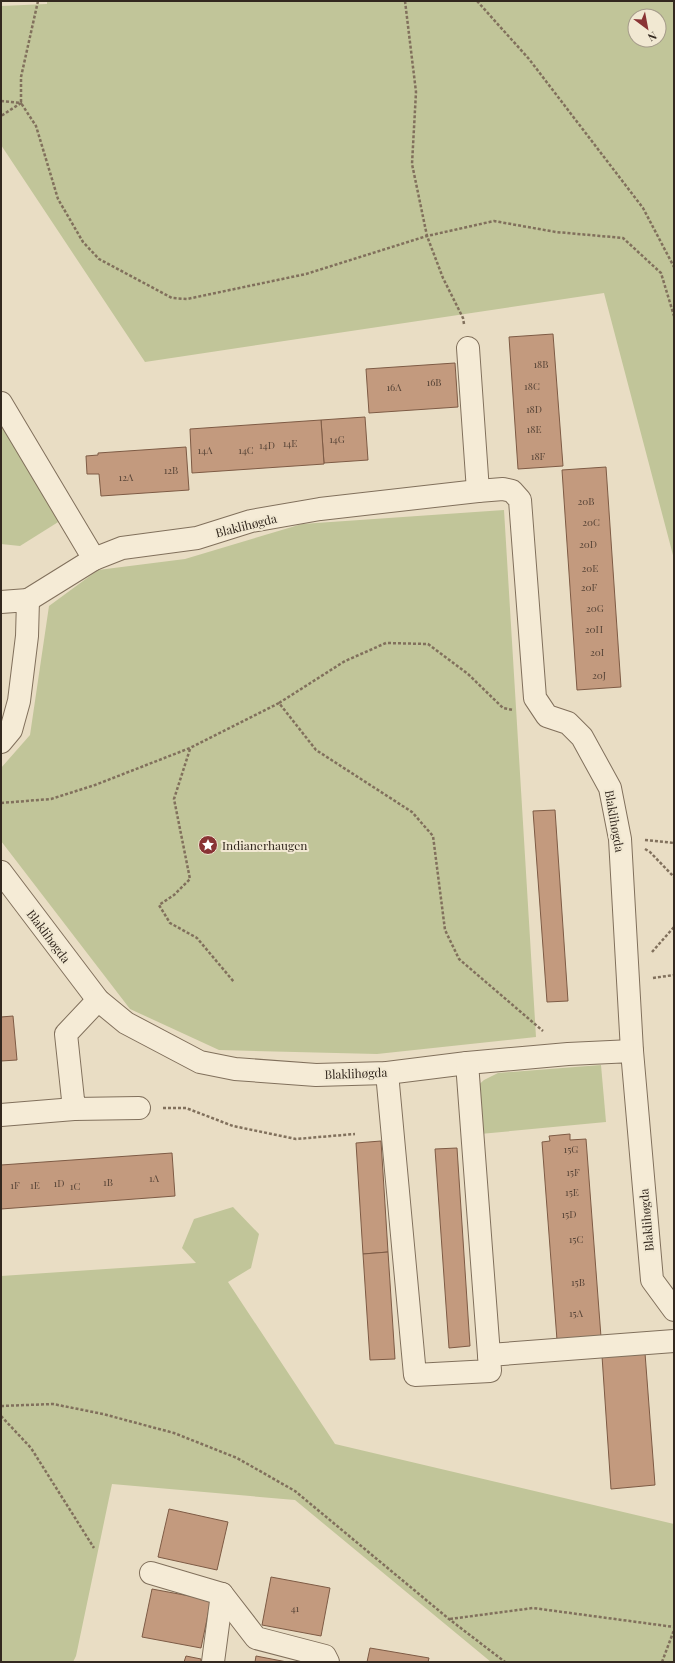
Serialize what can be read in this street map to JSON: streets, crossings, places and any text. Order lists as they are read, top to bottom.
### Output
{
  "streets": {
    "street": ["Blaklihøgda"]
  },
  "places": {
    "place": ["Indianerhaugen"]
  },
  "house_numbers": [
    "18B",
    "16B",
    "18C",
    "16A",
    "18D",
    "18E",
    "14G",
    "14E",
    "14D",
    "14A",
    "14C",
    "18F",
    "12B",
    "12A",
    "20B",
    "20C",
    "20D",
    "20E",
    "20F",
    "20G",
    "20H",
    "20I",
    "20J",
    "15G",
    "15F",
    "1A",
    "1B",
    "1D",
    "1F",
    "1E",
    "1C",
    "15E",
    "15D",
    "15C",
    "15B",
    "15A",
    "41"
  ],
  "north": "bottom right"
}
